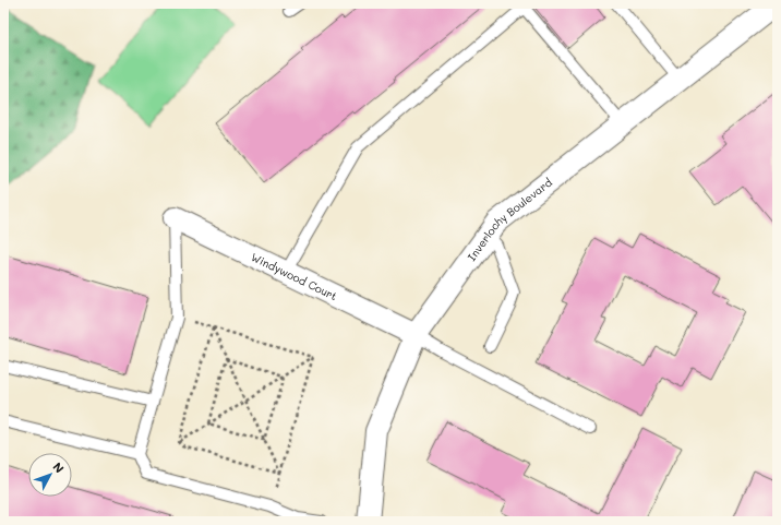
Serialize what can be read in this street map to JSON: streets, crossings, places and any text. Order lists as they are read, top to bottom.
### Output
{
  "streets": {
    "street": ["Inverlochy Boulevard", "Windywood Court"]
  },
  "crossings": [
    ["Inverlochy Boulevard", "Windywood Court"]
  ],
  "north": "top right"
}
